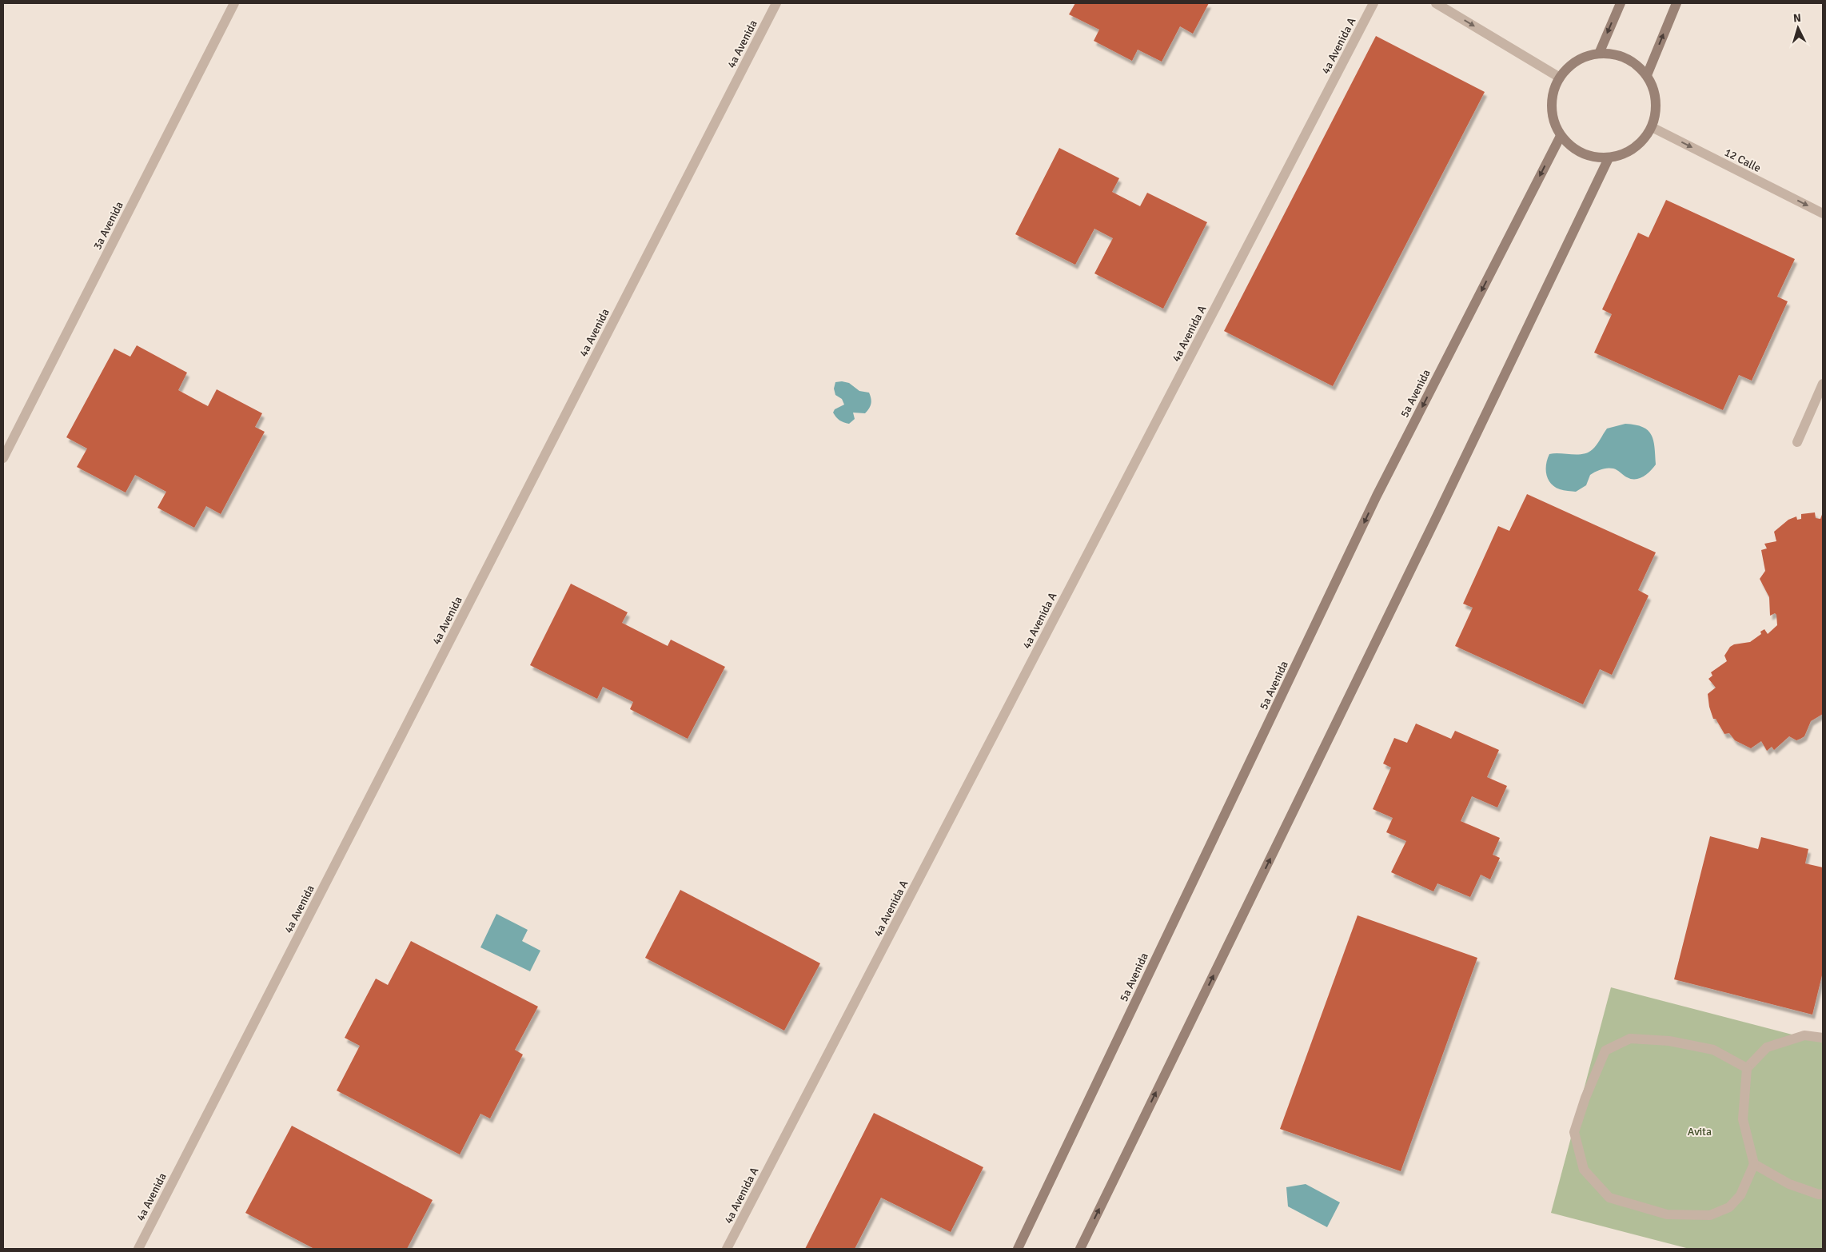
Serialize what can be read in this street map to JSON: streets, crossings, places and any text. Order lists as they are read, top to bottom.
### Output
{
  "streets": {
    "street": [
      "4a Avenida",
      "4a Avenida A",
      "12 Calle",
      "3a Avenida",
      "5a Avenida"
    ]
  },
  "crossings": [
    ["12 Calle", "5a Avenida"]
  ],
  "one_way": ["12 Calle"],
  "parks": ["Avita"],
  "north": "top"
}
